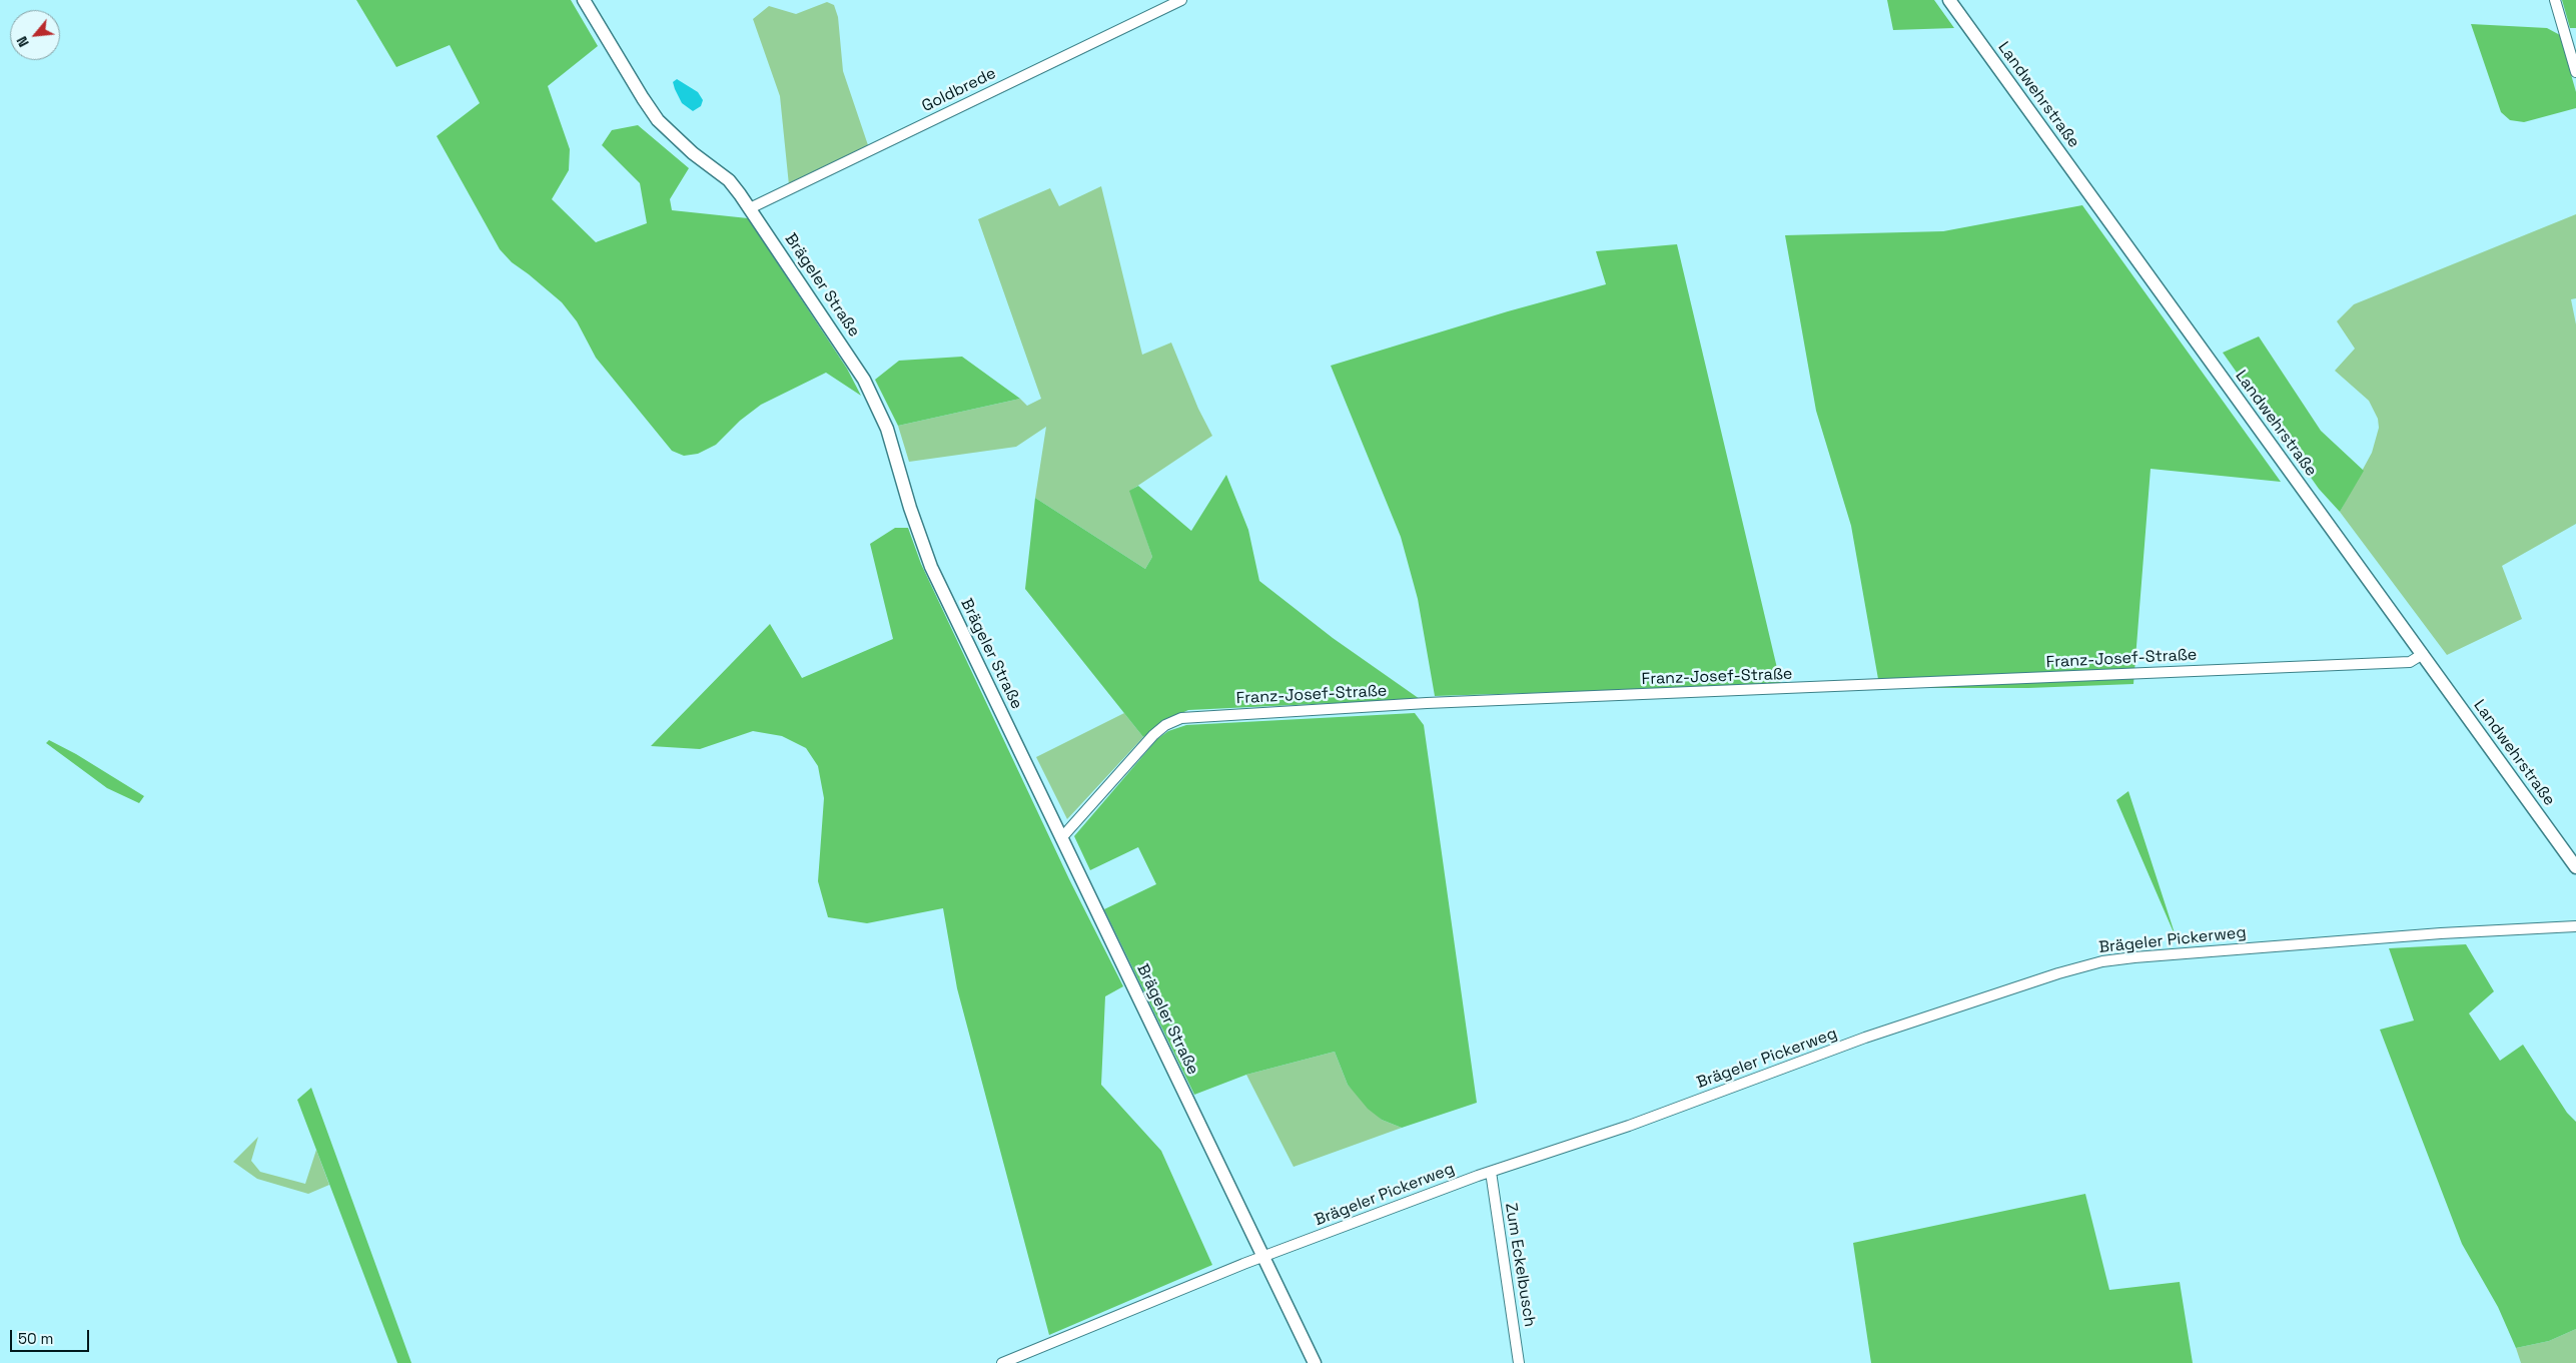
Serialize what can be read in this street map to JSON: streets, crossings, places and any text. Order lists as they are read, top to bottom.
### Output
{
  "streets": {
    "street": [
      "Goldbrede",
      "Landwehrstraße",
      "Brägeler Straße",
      "Franz-Josef-Straße",
      "Brägeler Pickerweg",
      "Zum Eckelbusch"
    ]
  },
  "crossings": [
    ["Goldbrede", "Brägeler Straße"],
    ["Landwehrstraße", "Franz-Josef-Straße"],
    ["Brägeler Straße", "Franz-Josef-Straße"],
    ["Brägeler Straße", "Brägeler Pickerweg"],
    ["Brägeler Pickerweg", "Zum Eckelbusch"]
  ],
  "scale_bar": "50 m",
  "north": "bottom left"
}
